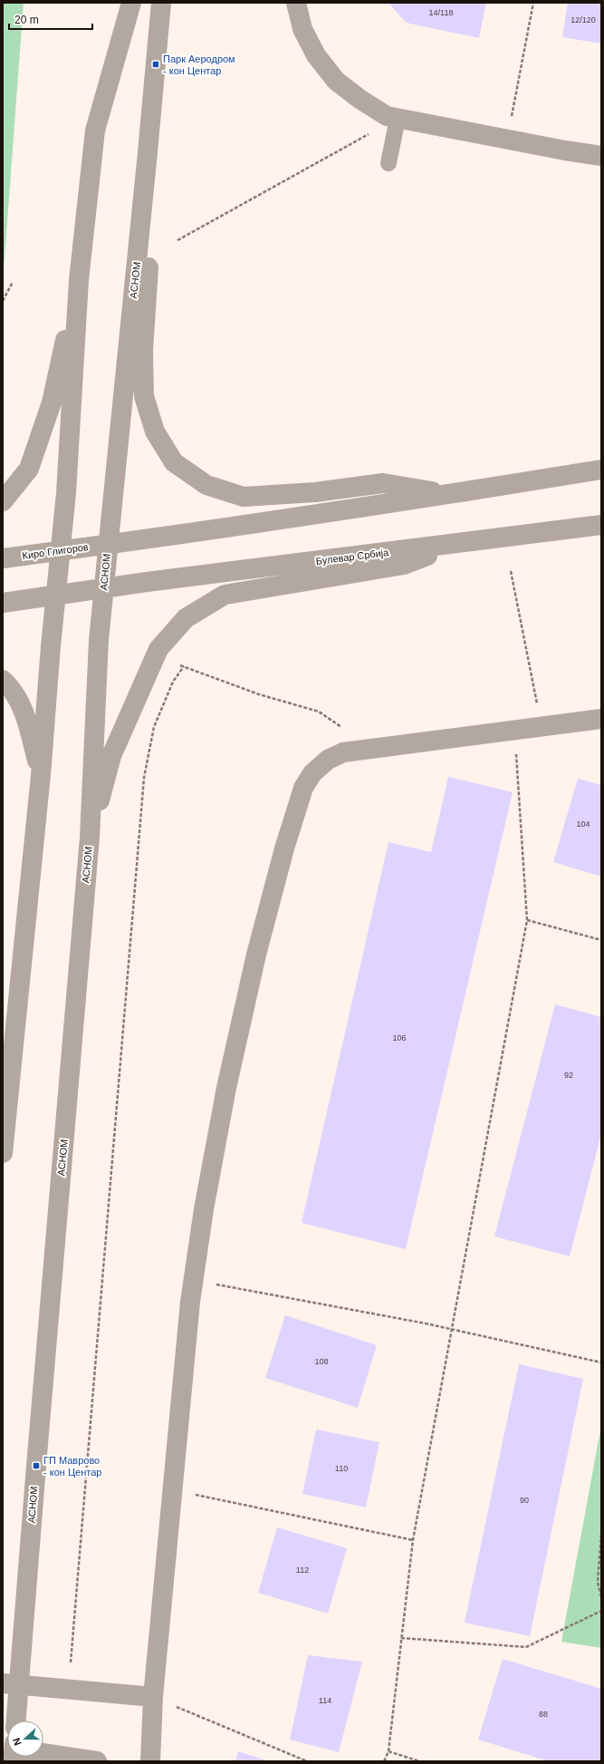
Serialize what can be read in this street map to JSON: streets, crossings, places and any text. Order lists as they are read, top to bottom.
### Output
{
  "streets": {
    "street": ["АСНОМ", "Киро Глигоров", "Булевар Србија"]
  },
  "crossings": [
    ["АСНОМ", "Киро Глигоров"],
    ["АСНОМ", "Булевар Србија"]
  ],
  "places": {
    "transit": ["Парк Аеродром - кон Центар", "ГП Маврово - кон Центар"]
  },
  "house_numbers": [
    "14/118",
    "12/120",
    "104",
    "106",
    "92",
    "108",
    "110",
    "90",
    "112",
    "114",
    "88"
  ],
  "scale_bar": "20 m",
  "north": "left"
}
